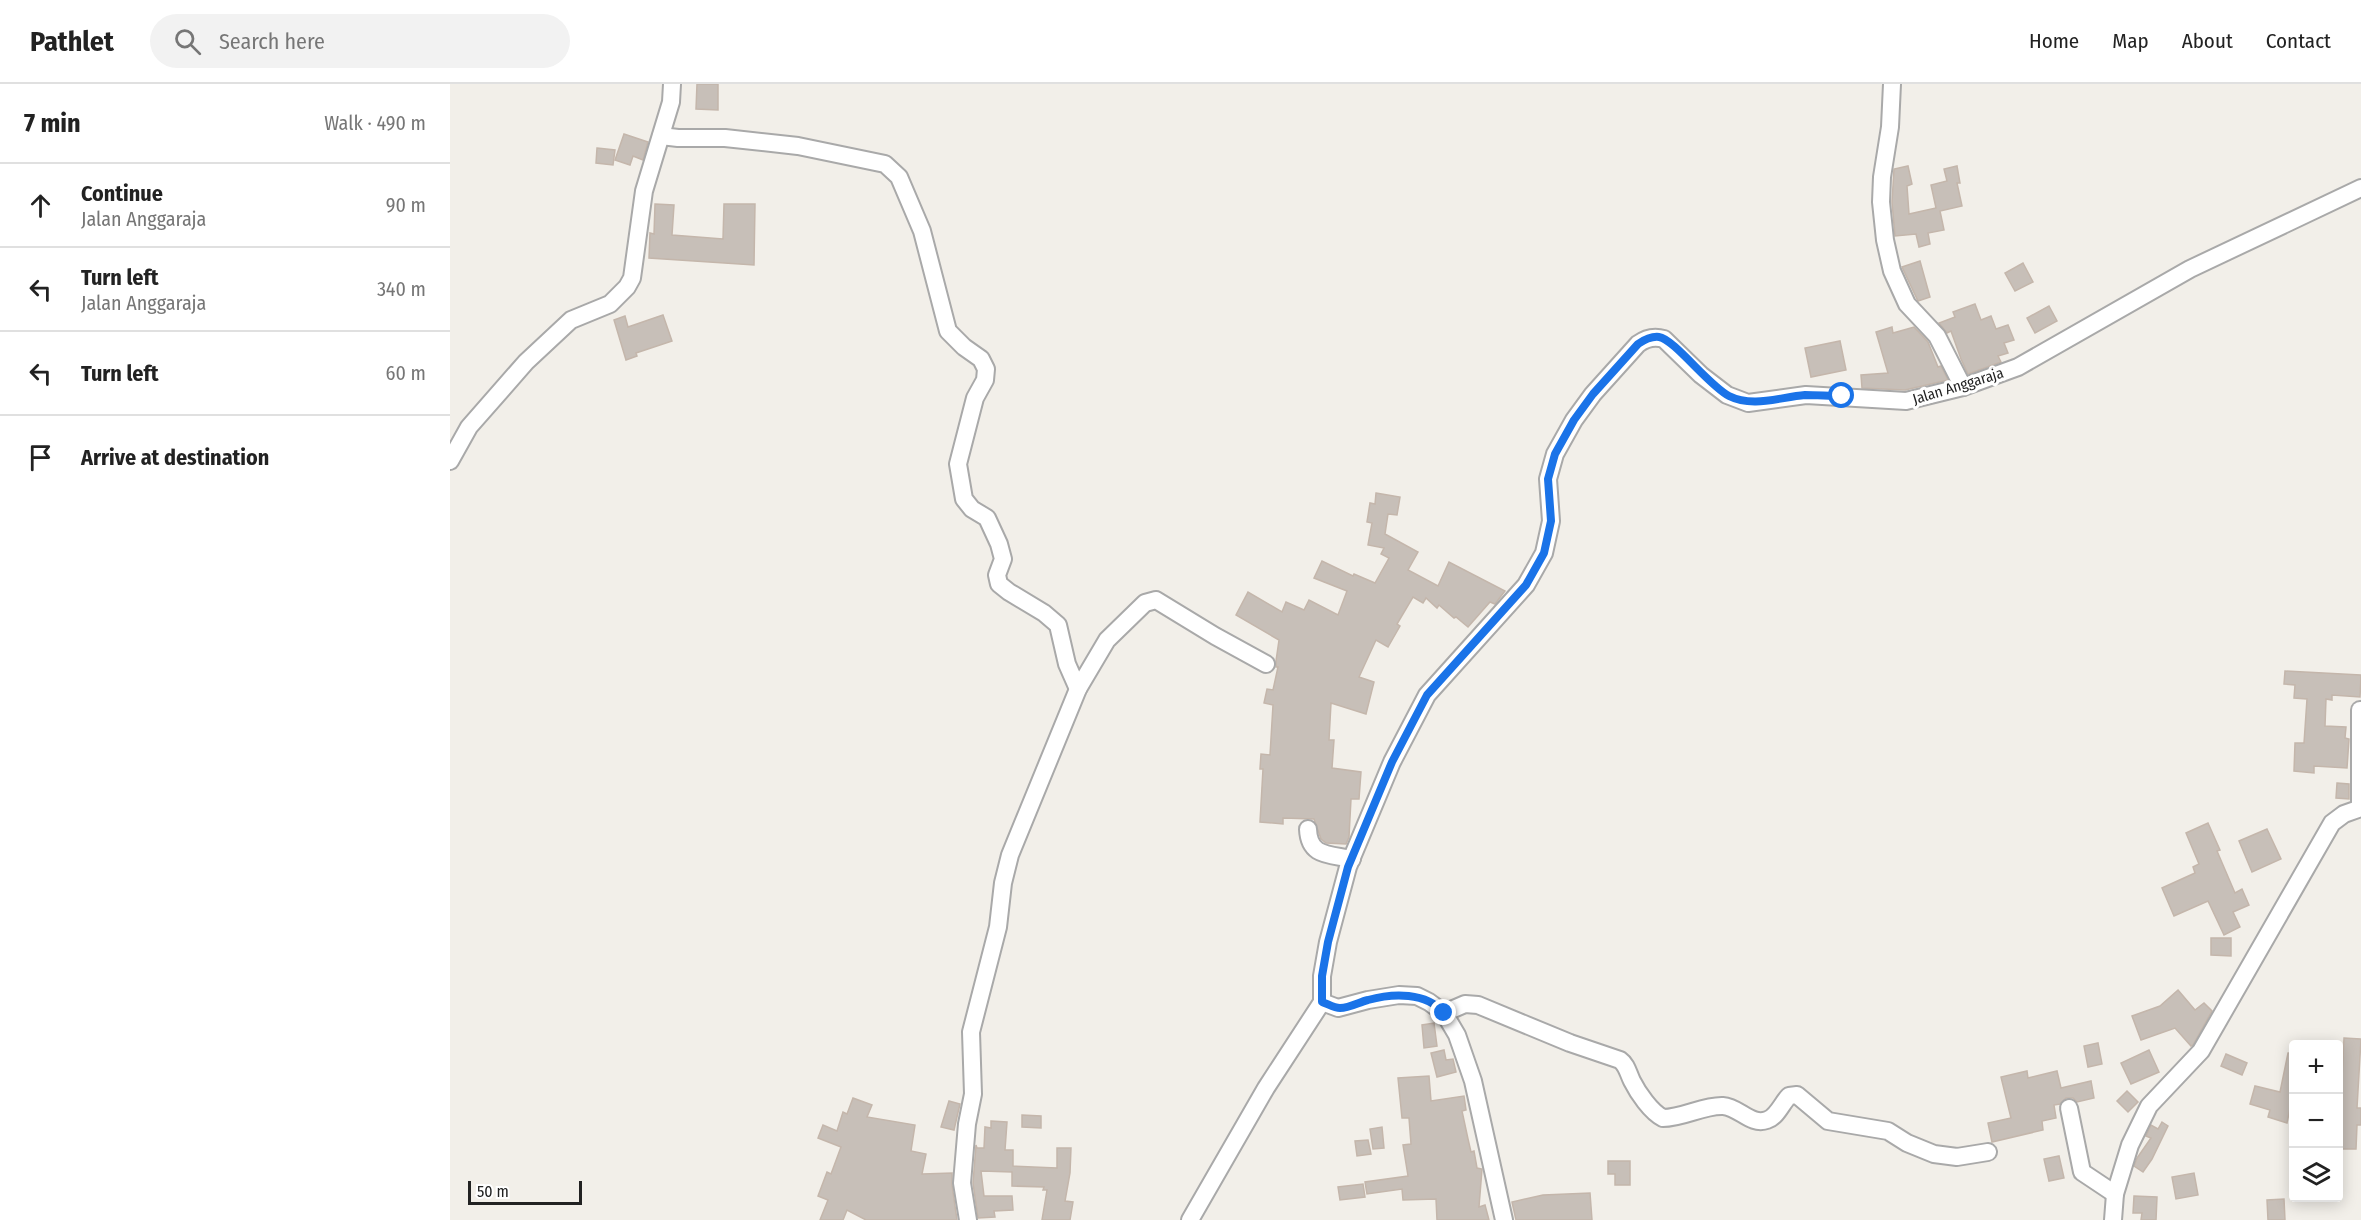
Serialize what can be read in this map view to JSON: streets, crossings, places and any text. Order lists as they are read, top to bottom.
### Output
{
  "streets": {
    "street": ["Jalan Anggaraja"]
  },
  "scale_bar": "50 m",
  "page": {
    "header": "Pathlet",
    "search": "Search here",
    "nav": [
      "Home",
      "Map",
      "About",
      "Contact"
    ],
    "heading": ["7 min", "Walk · 490 m"],
    "list": [
      ["Continue", "Jalan Anggaraja", "90 m"],
      ["Turn left", "Jalan Anggaraja", "340 m"],
      ["Turn left", "60 m"],
      "Arrive at destination"
    ],
    "map_buttons": ["+", "−"],
    "scale": "50 m"
  }
}
